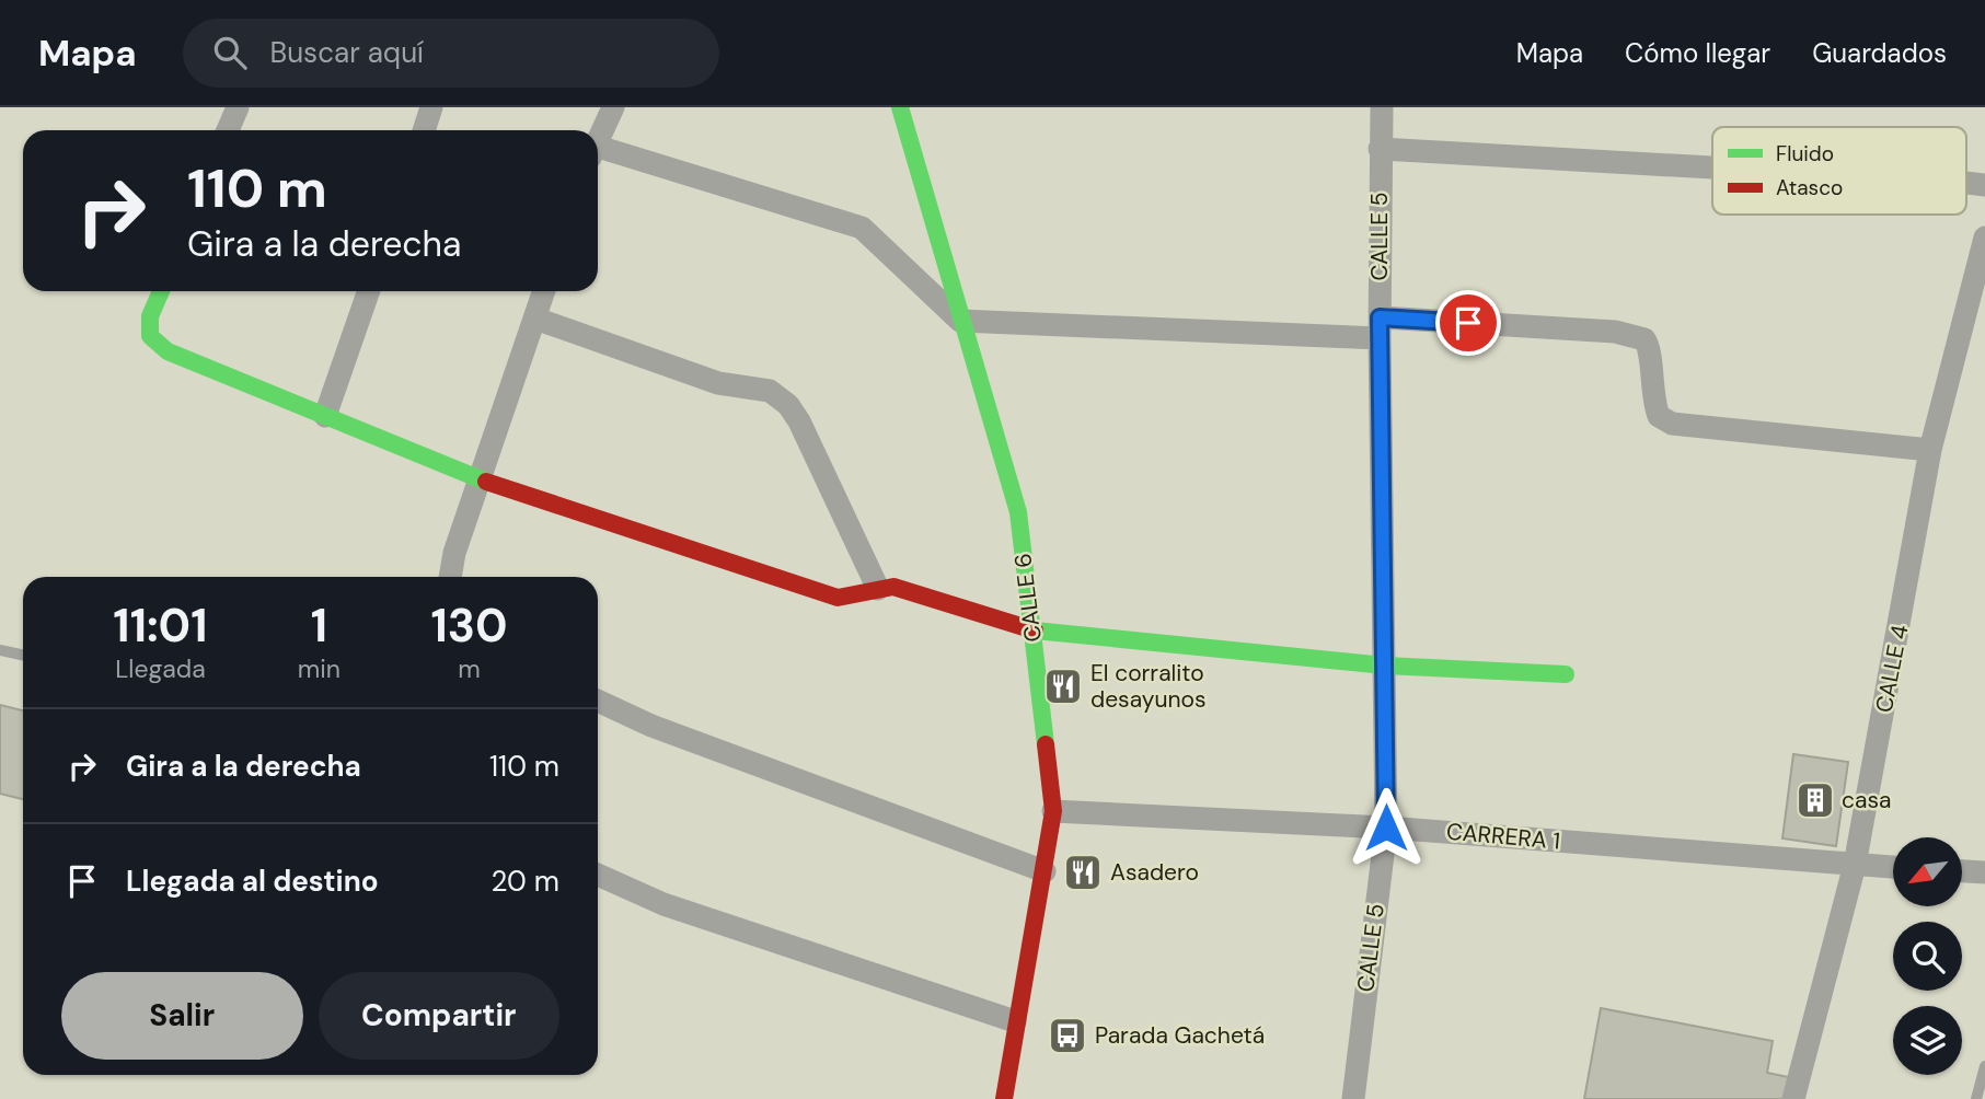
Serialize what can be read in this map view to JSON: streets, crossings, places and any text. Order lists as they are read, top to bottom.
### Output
{
  "streets": {
    "street": [
      "CALLE 5",
      "CALLE 6",
      "CALLE 4",
      "CARRERA 1"
    ]
  },
  "crossings": [
    ["CALLE 5", "CARRERA 1"],
    ["CALLE 6", "CARRERA 1"],
    ["CALLE 4", "CARRERA 1"]
  ],
  "places": {
    "restaurant": ["El corralito desayunos", "Asadero"],
    "building": ["casa"],
    "bus stop": ["Parada Gachetá"]
  },
  "legend": ["Fluido", "Atasco"],
  "north": "bottom left",
  "page": {
    "header": "Mapa",
    "search": "Buscar aquí",
    "nav": ["Mapa", "Cómo llegar", "Guardados"],
    "turn": ["110 m", "Gira a la derecha"],
    "eta": [
      "11:01",
      "Llegada",
      "1",
      "min",
      "130",
      "m"
    ],
    "list": [
      {
        "name": "Gira a la derecha",
        "value": "110 m"
      },
      {
        "name": "Llegada al destino",
        "value": "20 m"
      }
    ],
    "buttons": ["Salir", "Compartir"]
  }
}
